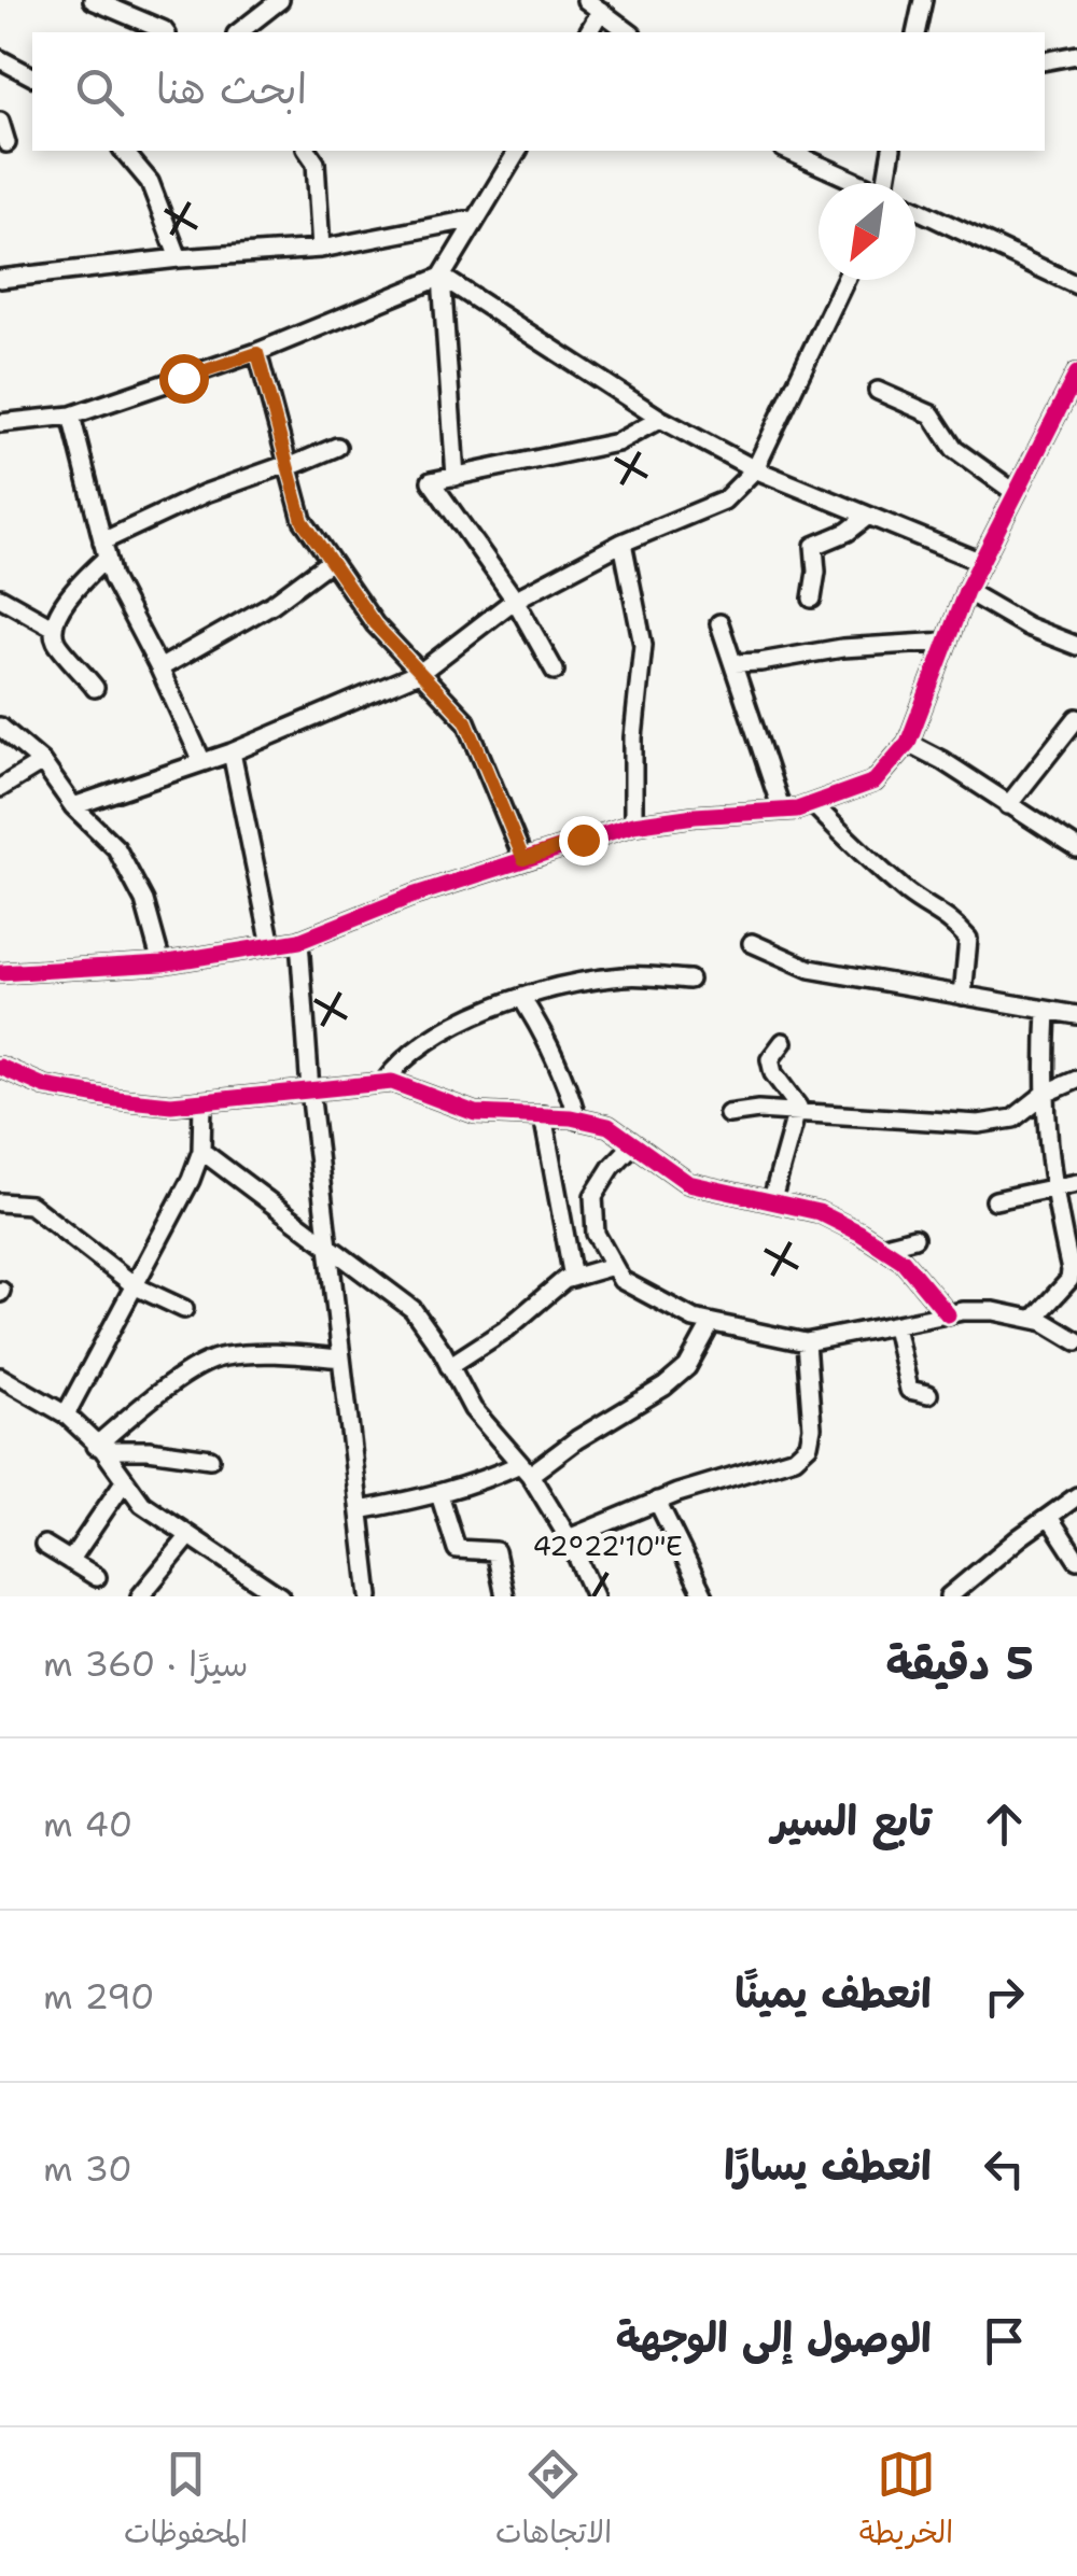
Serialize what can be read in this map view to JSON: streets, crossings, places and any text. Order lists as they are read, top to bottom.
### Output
{
  "north": "bottom left",
  "page": {
    "search": "ابحث هنا",
    "heading": ["5 دقيقة", "سيرًا · 360 m"],
    "list": [
      ["تابع السير", "40 m"],
      ["انعطف يمينًا", "290 m"],
      ["انعطف يسارًا", "30 m"],
      "الوصول إلى الوجهة"
    ],
    "nav": ["الخريطة", "الاتجاهات", "المحفوظات"]
  },
  "coordinates": ["42°22'10\"E"]
}
